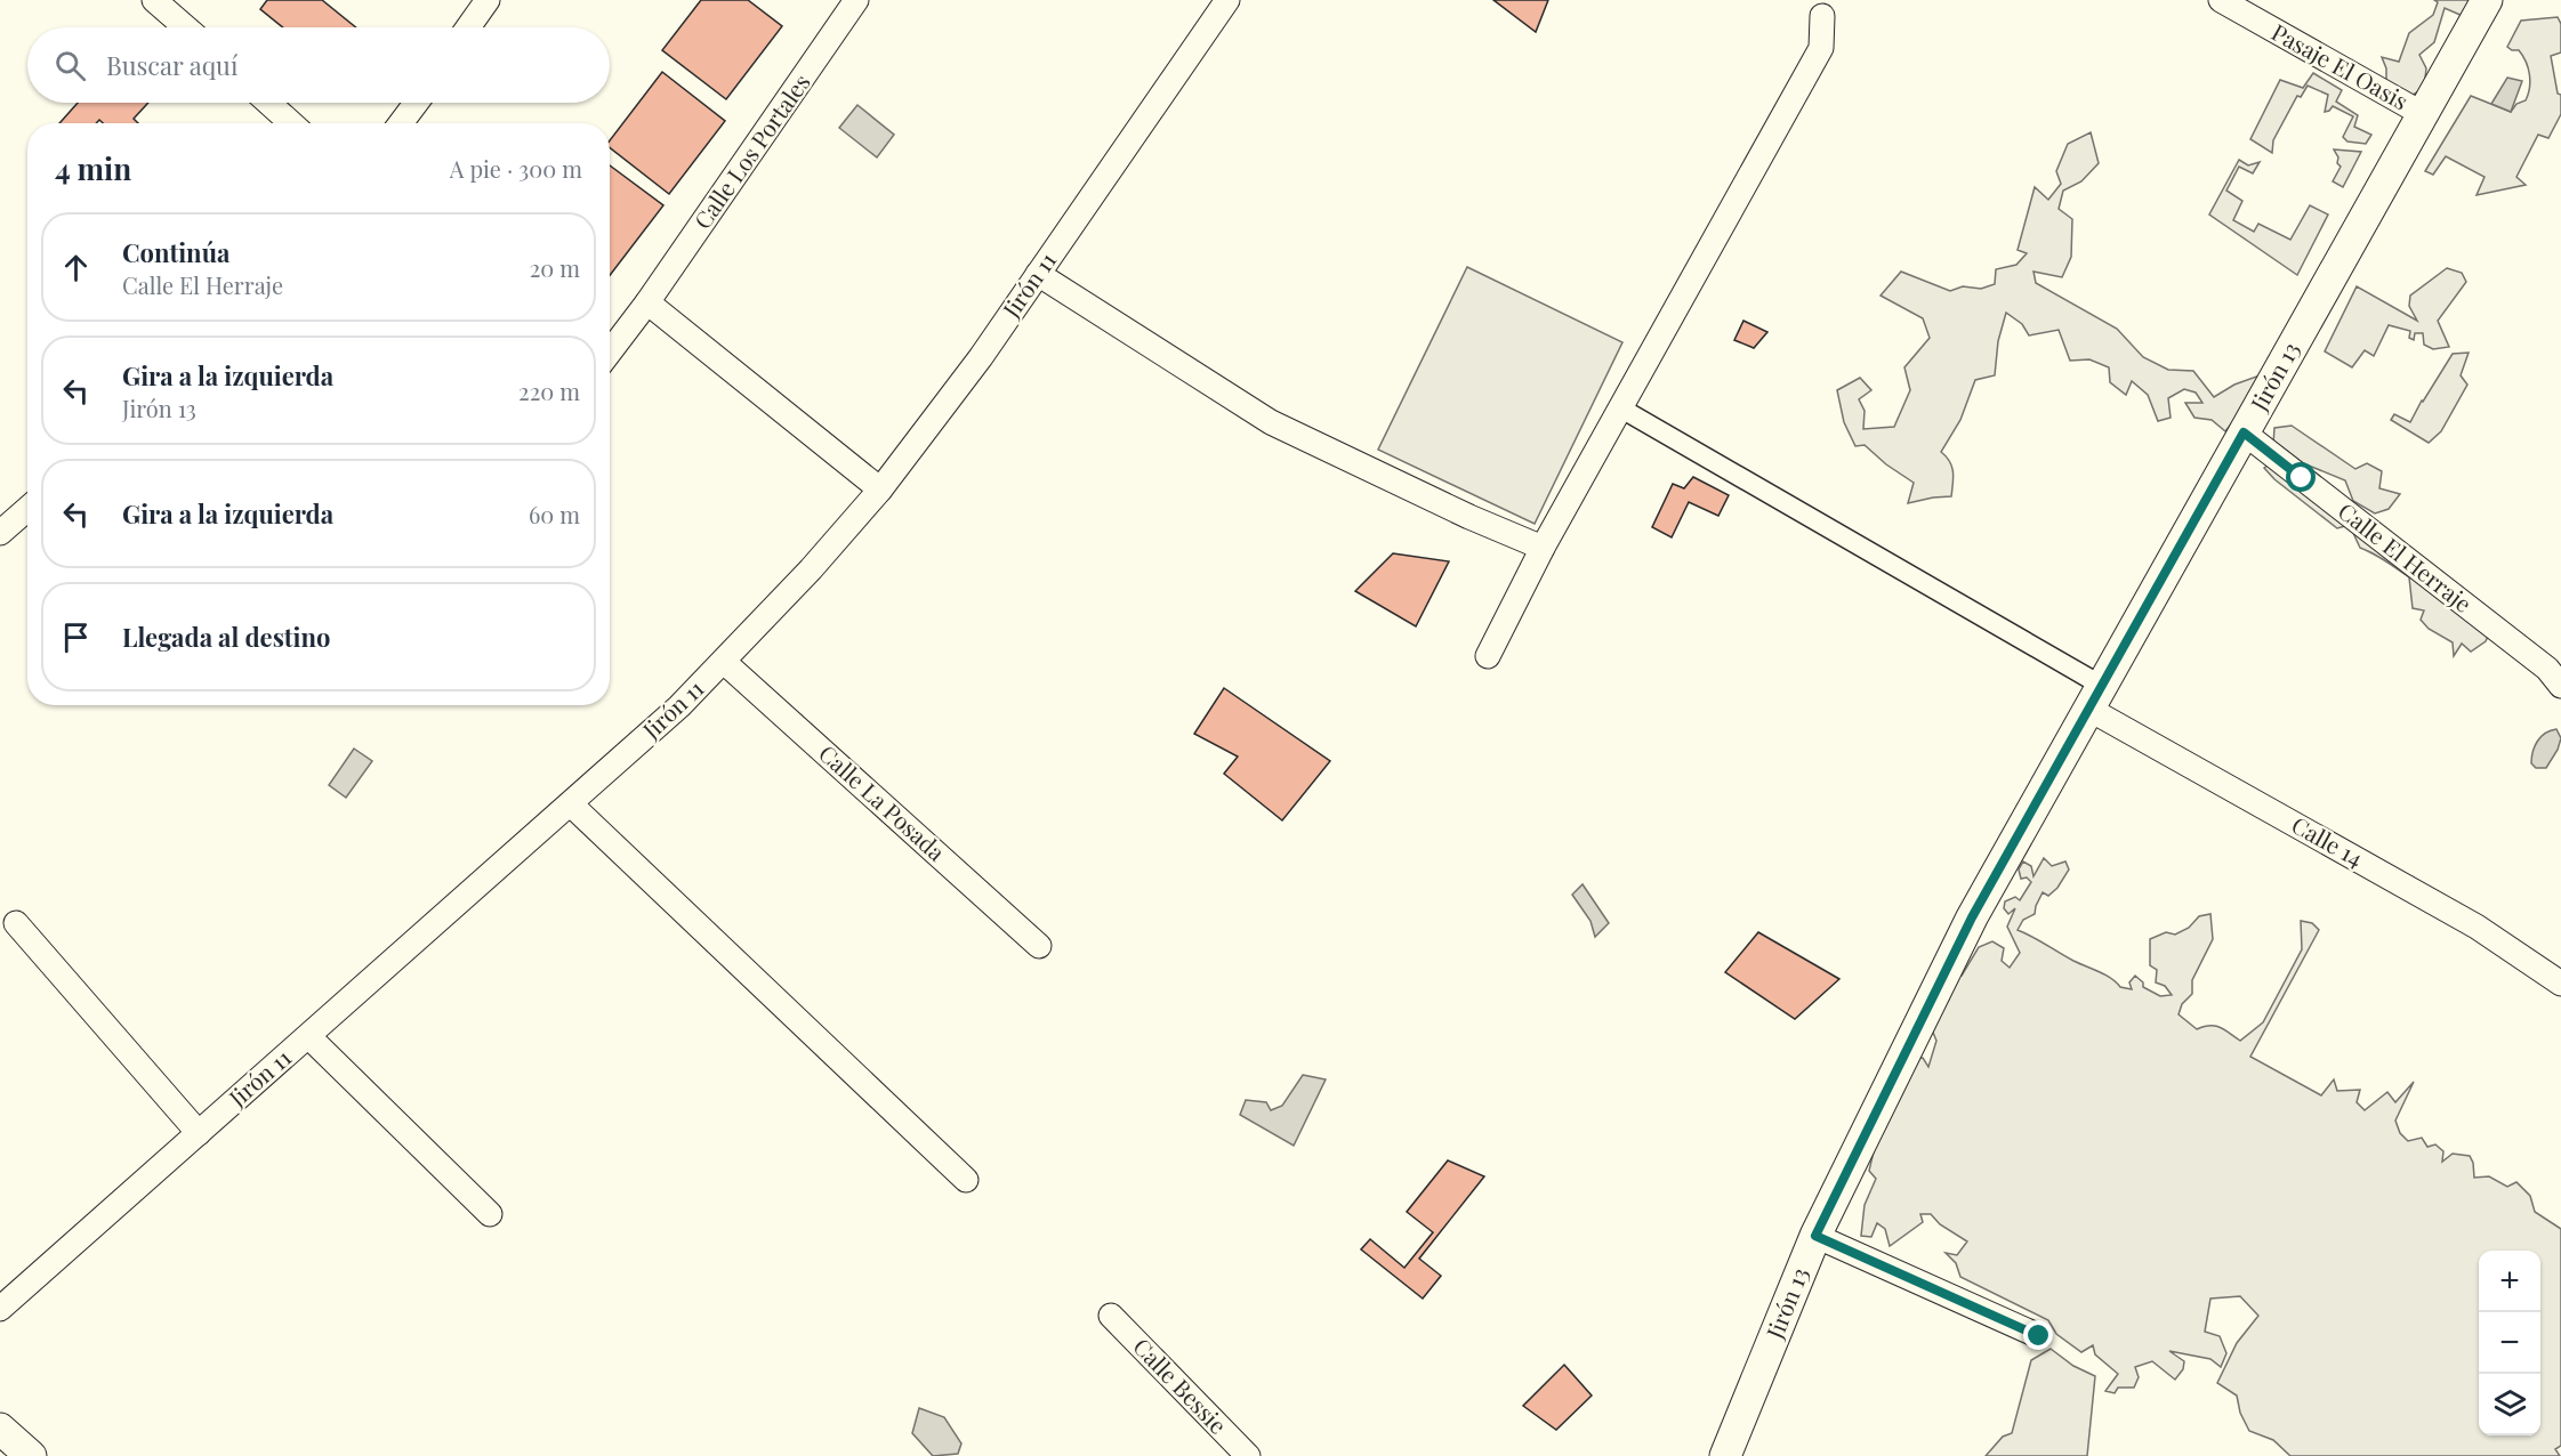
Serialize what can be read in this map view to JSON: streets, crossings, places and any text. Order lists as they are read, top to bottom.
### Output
{
  "streets": {
    "street": [
      "Pasaje El Oasis",
      "Calle Los Portales",
      "Jirón 11",
      "Jirón 13",
      "Calle El Herraje",
      "Calle La Posada",
      "Calle 14",
      "Calle Bessie"
    ]
  },
  "crossings": [
    ["Pasaje El Oasis", "Jirón 13"],
    ["Jirón 11", "Calle La Posada"],
    ["Jirón 13", "Calle El Herraje"],
    ["Jirón 13", "Calle 14"]
  ],
  "page": {
    "search": "Buscar aquí",
    "heading": ["4 min", "A pie · 300 m"],
    "list": [
      ["Continúa", "Calle El Herraje", "20 m"],
      ["Gira a la izquierda", "Jirón 13", "220 m"],
      ["Gira a la izquierda", "60 m"],
      "Llegada al destino"
    ],
    "map_buttons": ["+", "−"]
  }
}
